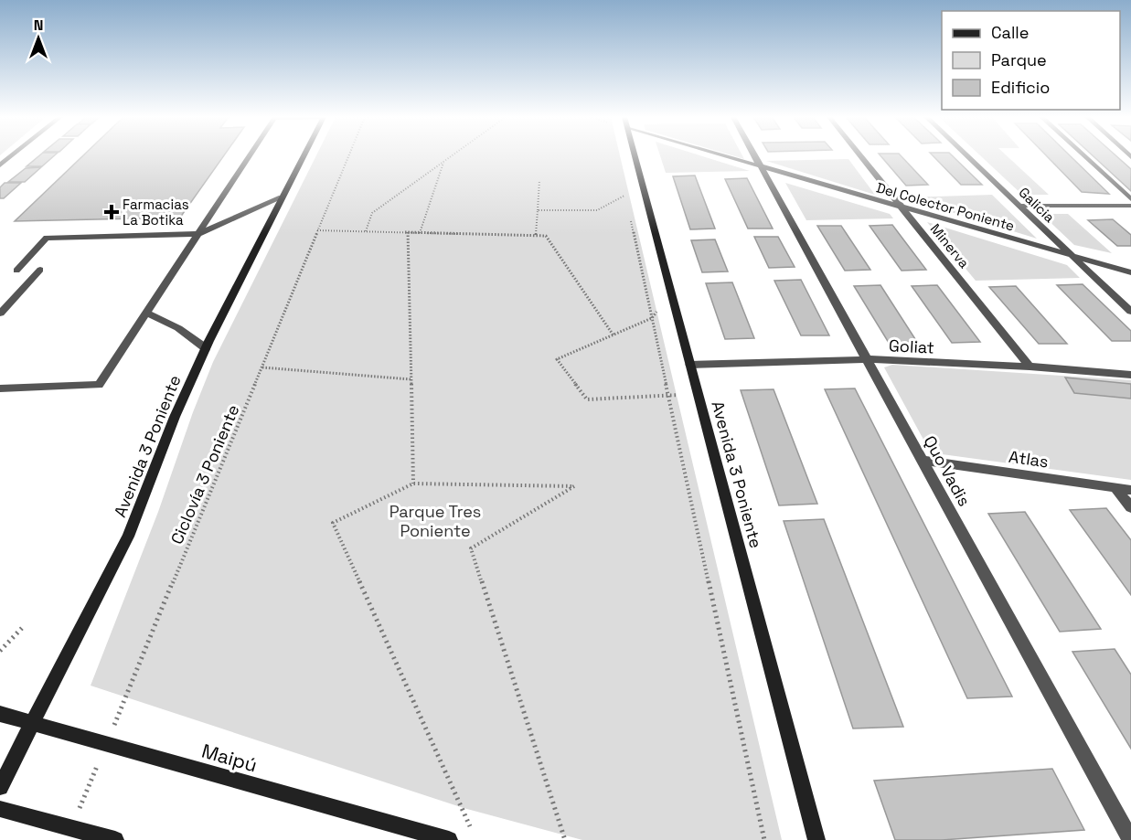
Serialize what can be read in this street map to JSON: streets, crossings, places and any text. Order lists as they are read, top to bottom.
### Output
{
  "streets": {
    "street": [
      "Galicia",
      "Del Colector Poniente",
      "Minerva",
      "Goliat",
      "Avenida 3 Poniente",
      "Atlas",
      "Quo Vadis",
      "Maipú"
    ],
    "path": ["Ciclovía 3 Poniente"]
  },
  "crossings": [
    ["Galicia", "Del Colector Poniente"],
    ["Del Colector Poniente", "Minerva"],
    ["Del Colector Poniente", "Quo Vadis"],
    ["Minerva", "Goliat"],
    ["Goliat", "Avenida 3 Poniente"],
    ["Goliat", "Quo Vadis"],
    ["Avenida 3 Poniente", "Maipú"],
    ["Atlas", "Quo Vadis"],
    ["Ciclovía 3 Poniente", "Maipú"]
  ],
  "parks": ["Parque Tres Poniente"],
  "places": {
    "health": ["Farmacias La Botika"]
  },
  "legend": ["Calle", "Parque", "Edificio"],
  "north": "top"
}
